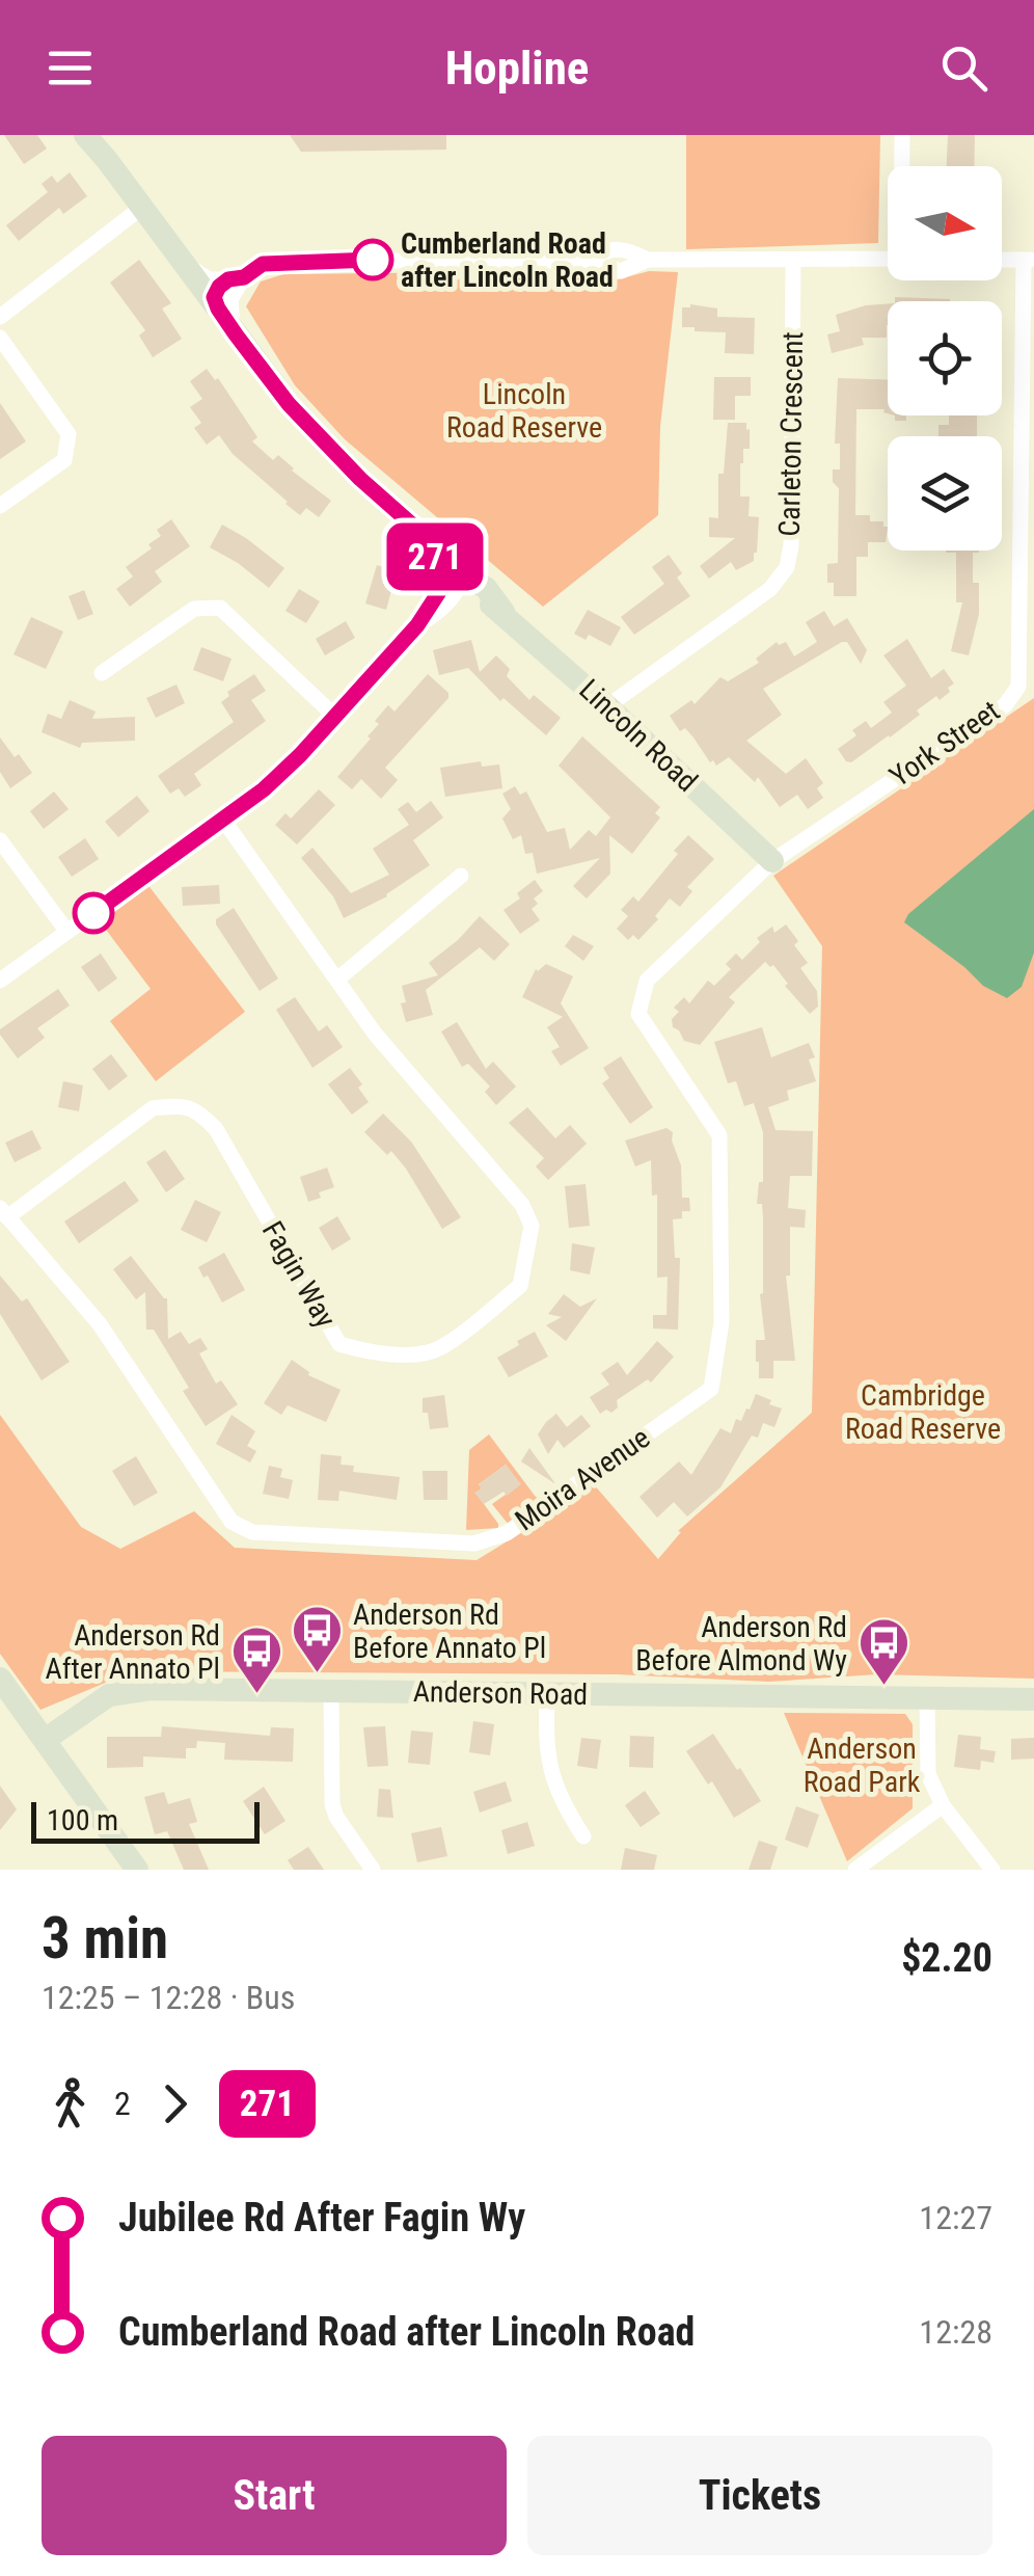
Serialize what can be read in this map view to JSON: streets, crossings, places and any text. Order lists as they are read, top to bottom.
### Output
{
  "streets": {
    "street": [
      "Carleton Crescent",
      "Lincoln Road",
      "York Street",
      "Fagin Way",
      "Moira Avenue",
      "Anderson Road"
    ]
  },
  "crossings": [
    ["Carleton Crescent", "Lincoln Road"],
    ["Lincoln Road", "York Street"],
    ["Lincoln Road", "Moira Avenue"],
    ["York Street", "Moira Avenue"],
    ["Fagin Way", "Moira Avenue"]
  ],
  "parks": ["Lincoln Road Reserve", "Cambridge Road Reserve", "Anderson Road Park"],
  "places": {
    "other": ["Cumberland Road after Lincoln Road"],
    "bus stop": ["Anderson Rd Before Annato Pl", "Anderson Rd Before Almond Wy", "Anderson Rd After Annato Pl"]
  },
  "lines": ["bus line 271"],
  "scale_bar": "100 m",
  "north": "right",
  "page": {
    "header": "Hopline",
    "on_map": "271",
    "scale": "100 m",
    "heading": ["3 min", "12:25 – 12:28 · Bus", "$2.20"],
    "legs": ["2", "271"],
    "list": [
      {
        "name": "Jubilee Rd After Fagin Wy",
        "value": "12:27"
      },
      {
        "name": "Cumberland Road after Lincoln Road",
        "value": "12:28"
      }
    ],
    "buttons": ["Start", "Tickets"]
  }
}
